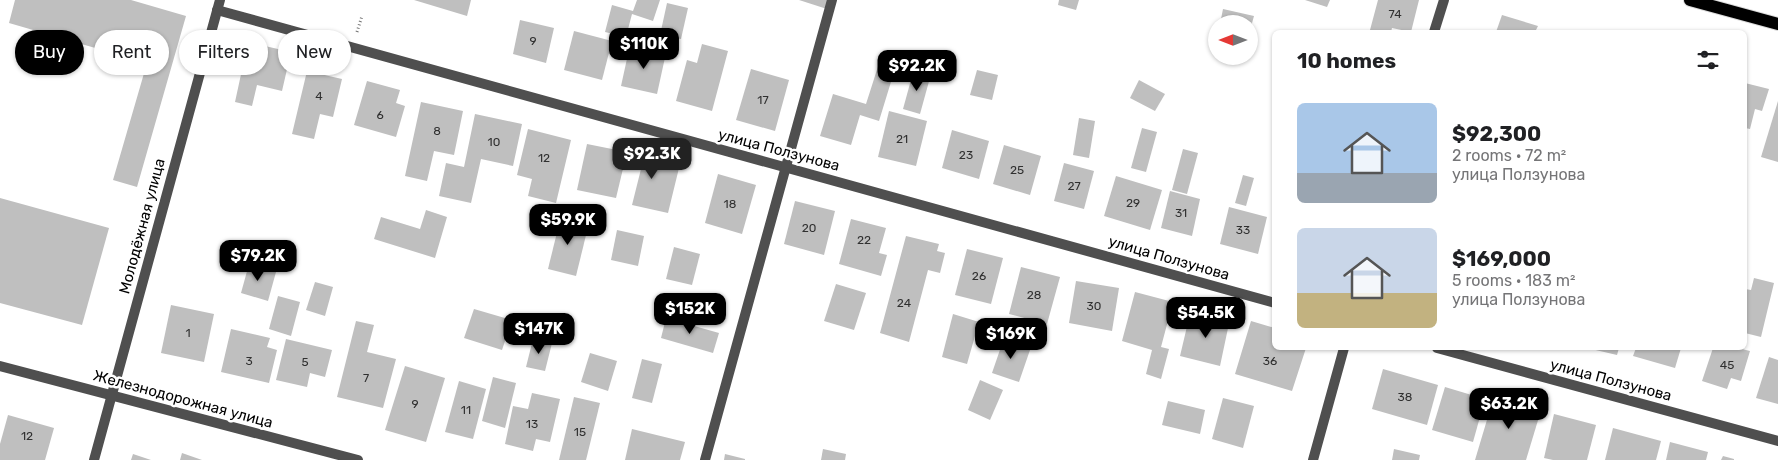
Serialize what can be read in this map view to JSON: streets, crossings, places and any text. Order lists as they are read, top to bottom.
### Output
{
  "streets": {
    "street": ["улица Ползунова", "Молодёжная улица", "Железнодорожная улица"]
  },
  "crossings": [
    ["улица Ползунова", "Молодёжная улица"],
    ["Молодёжная улица", "Железнодорожная улица"]
  ],
  "house_numbers": [
    "74",
    "9",
    "4",
    "17",
    "6",
    "8",
    "21",
    "10",
    "23",
    "12",
    "25",
    "27",
    "29",
    "18",
    "31",
    "20",
    "33",
    "22",
    "26",
    "28",
    "24",
    "30",
    "1",
    "3",
    "36",
    "5",
    "45",
    "7",
    "38",
    "9",
    "11",
    "13",
    "15",
    "12"
  ],
  "north": "left",
  "page": {
    "price": [
      "$110K",
      "$92.2K",
      "$92.3K",
      "$59.9K",
      "$79.2K",
      "$152K",
      "$54.5K",
      "$147K",
      "$169K",
      "$63.2K"
    ],
    "chip": [
      "Buy",
      "Rent",
      "Filters",
      "New"
    ],
    "heading": "10 homes",
    "list": [
      {
        "name": "$92,300",
        "note": "2 rooms · 72 m² · улица Ползунова"
      },
      {
        "name": "$169,000",
        "note": "5 rooms · 183 m² · улица Ползунова"
      }
    ]
  }
}
